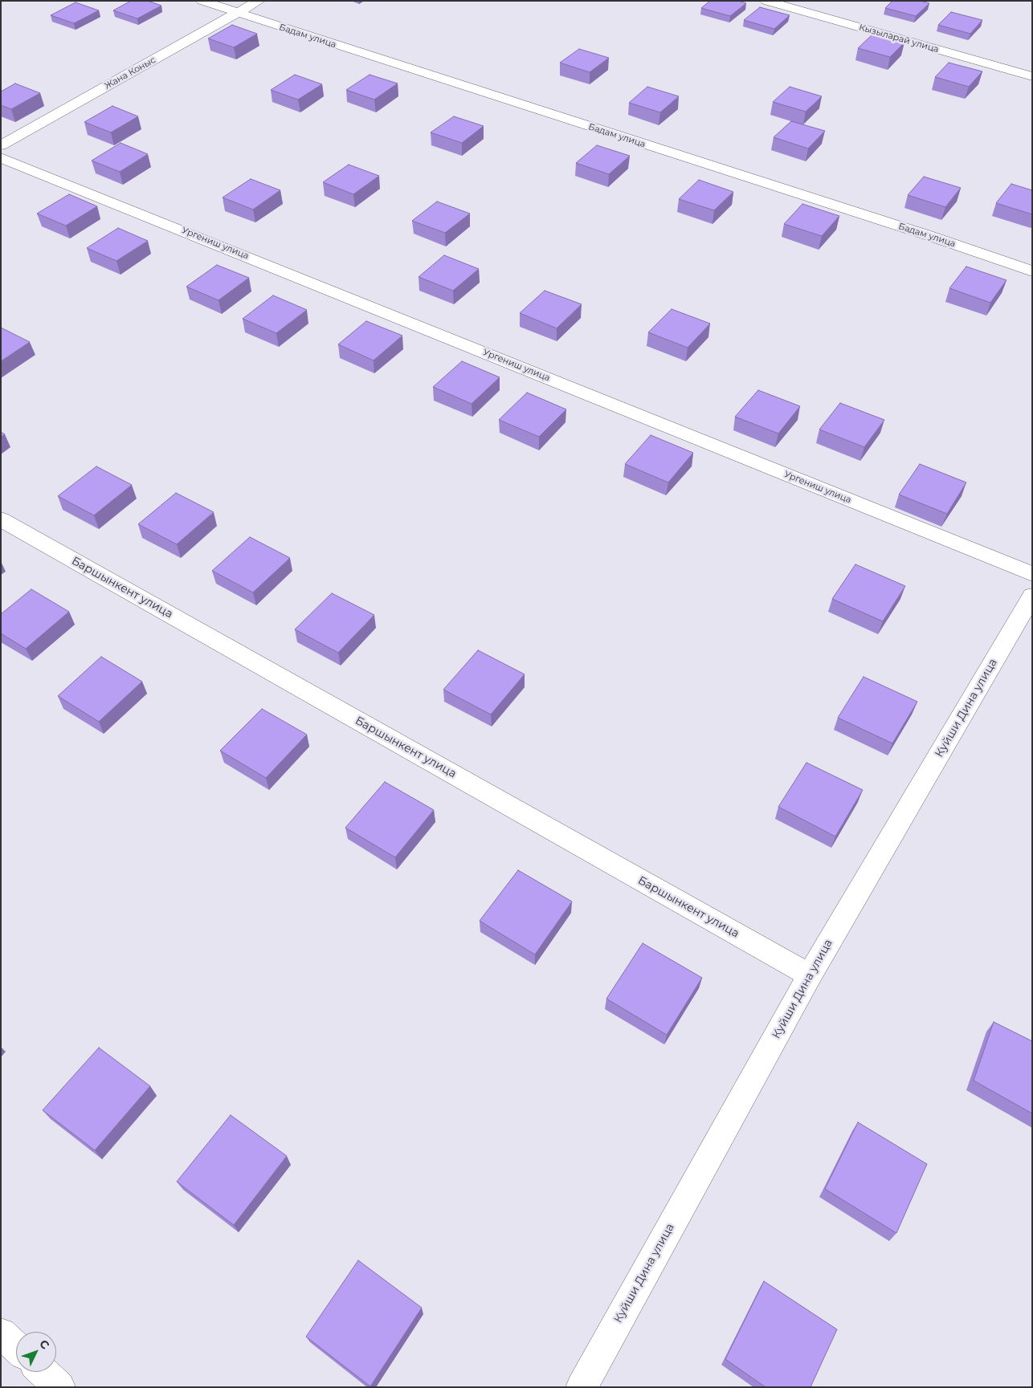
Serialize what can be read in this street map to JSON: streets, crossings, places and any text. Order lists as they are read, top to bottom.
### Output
{
  "streets": {
    "street": [
      "Бадам улица",
      "Кызыларай улица",
      "Жана Коныс",
      "Ургениш улица",
      "Баршынкент улица",
      "Куйши Дина улица"
    ]
  },
  "crossings": [
    ["Бадам улица", "Жана Коныс"],
    ["Баршынкент улица", "Куйши Дина улица"]
  ],
  "north": "top right"
}
